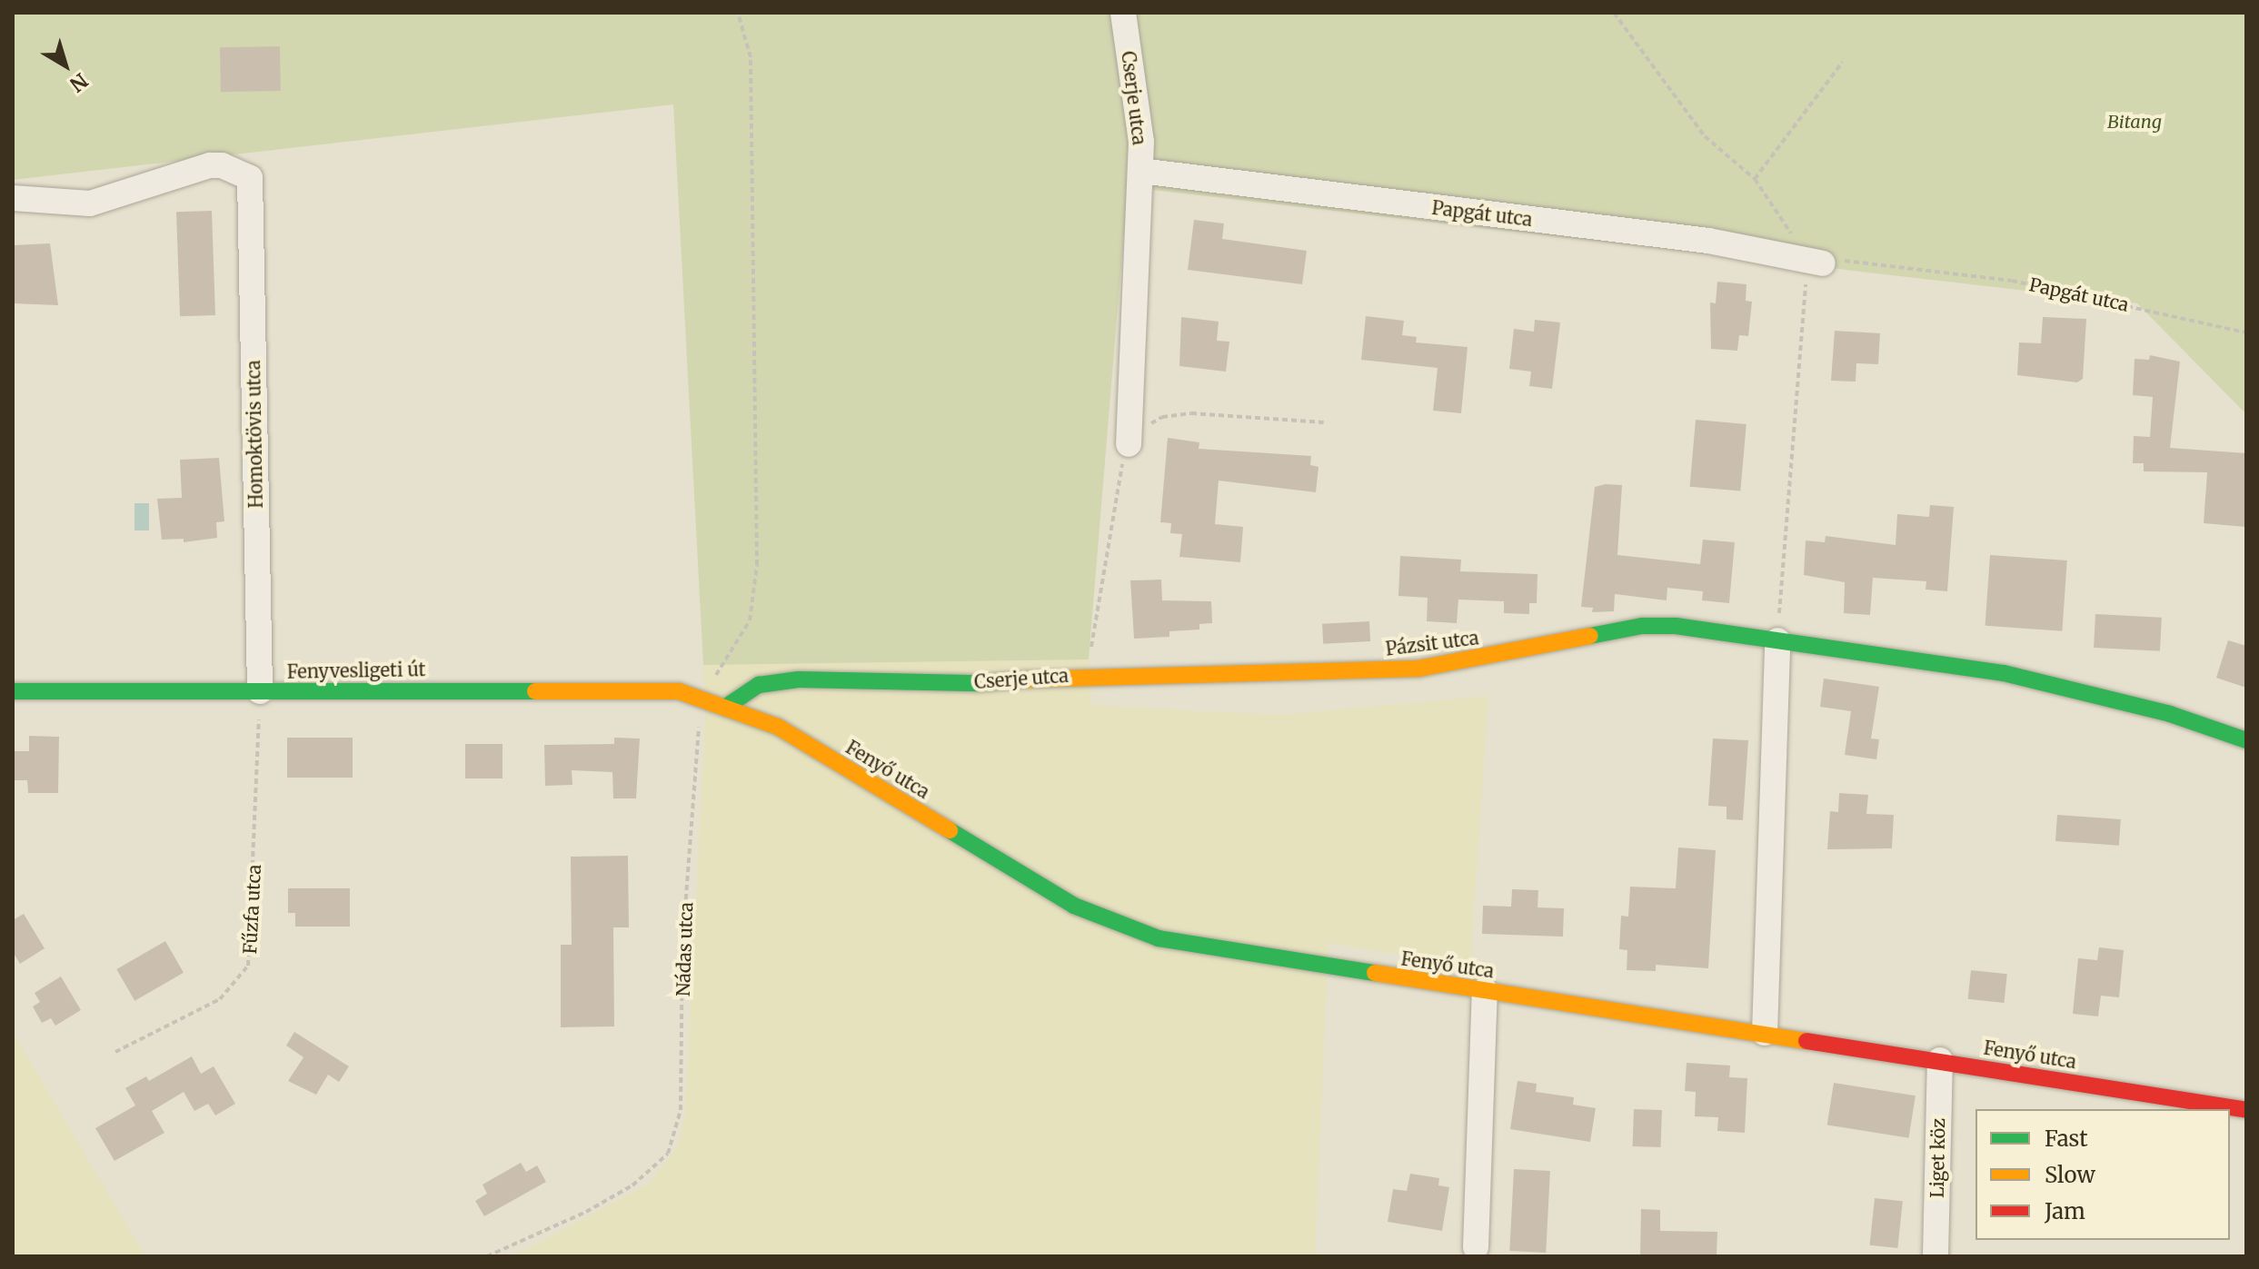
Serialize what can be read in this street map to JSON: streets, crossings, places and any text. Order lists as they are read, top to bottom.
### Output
{
  "streets": {
    "street": [
      "Cserje utca",
      "Papgát utca",
      "Homoktövis utca",
      "Pázsit utca",
      "Fenyvesligeti út",
      "Fenyő utca",
      "Liget köz"
    ],
    "path": ["Fűzfa utca", "Nádas utca"]
  },
  "crossings": [
    ["Cserje utca", "Papgát utca"],
    ["Cserje utca", "Pázsit utca"],
    ["Cserje utca", "Fenyő utca"],
    ["Homoktövis utca", "Fenyvesligeti út"],
    ["Homoktövis utca", "Fűzfa utca"],
    ["Fenyvesligeti út", "Fenyő utca"],
    ["Fenyvesligeti út", "Fűzfa utca"],
    ["Fenyvesligeti út", "Nádas utca"],
    ["Fenyő utca", "Nádas utca"],
    ["Fenyő utca", "Liget köz"]
  ],
  "parks": ["Bitang"],
  "legend": ["Fast", "Slow", "Jam"],
  "north": "bottom right"
}
